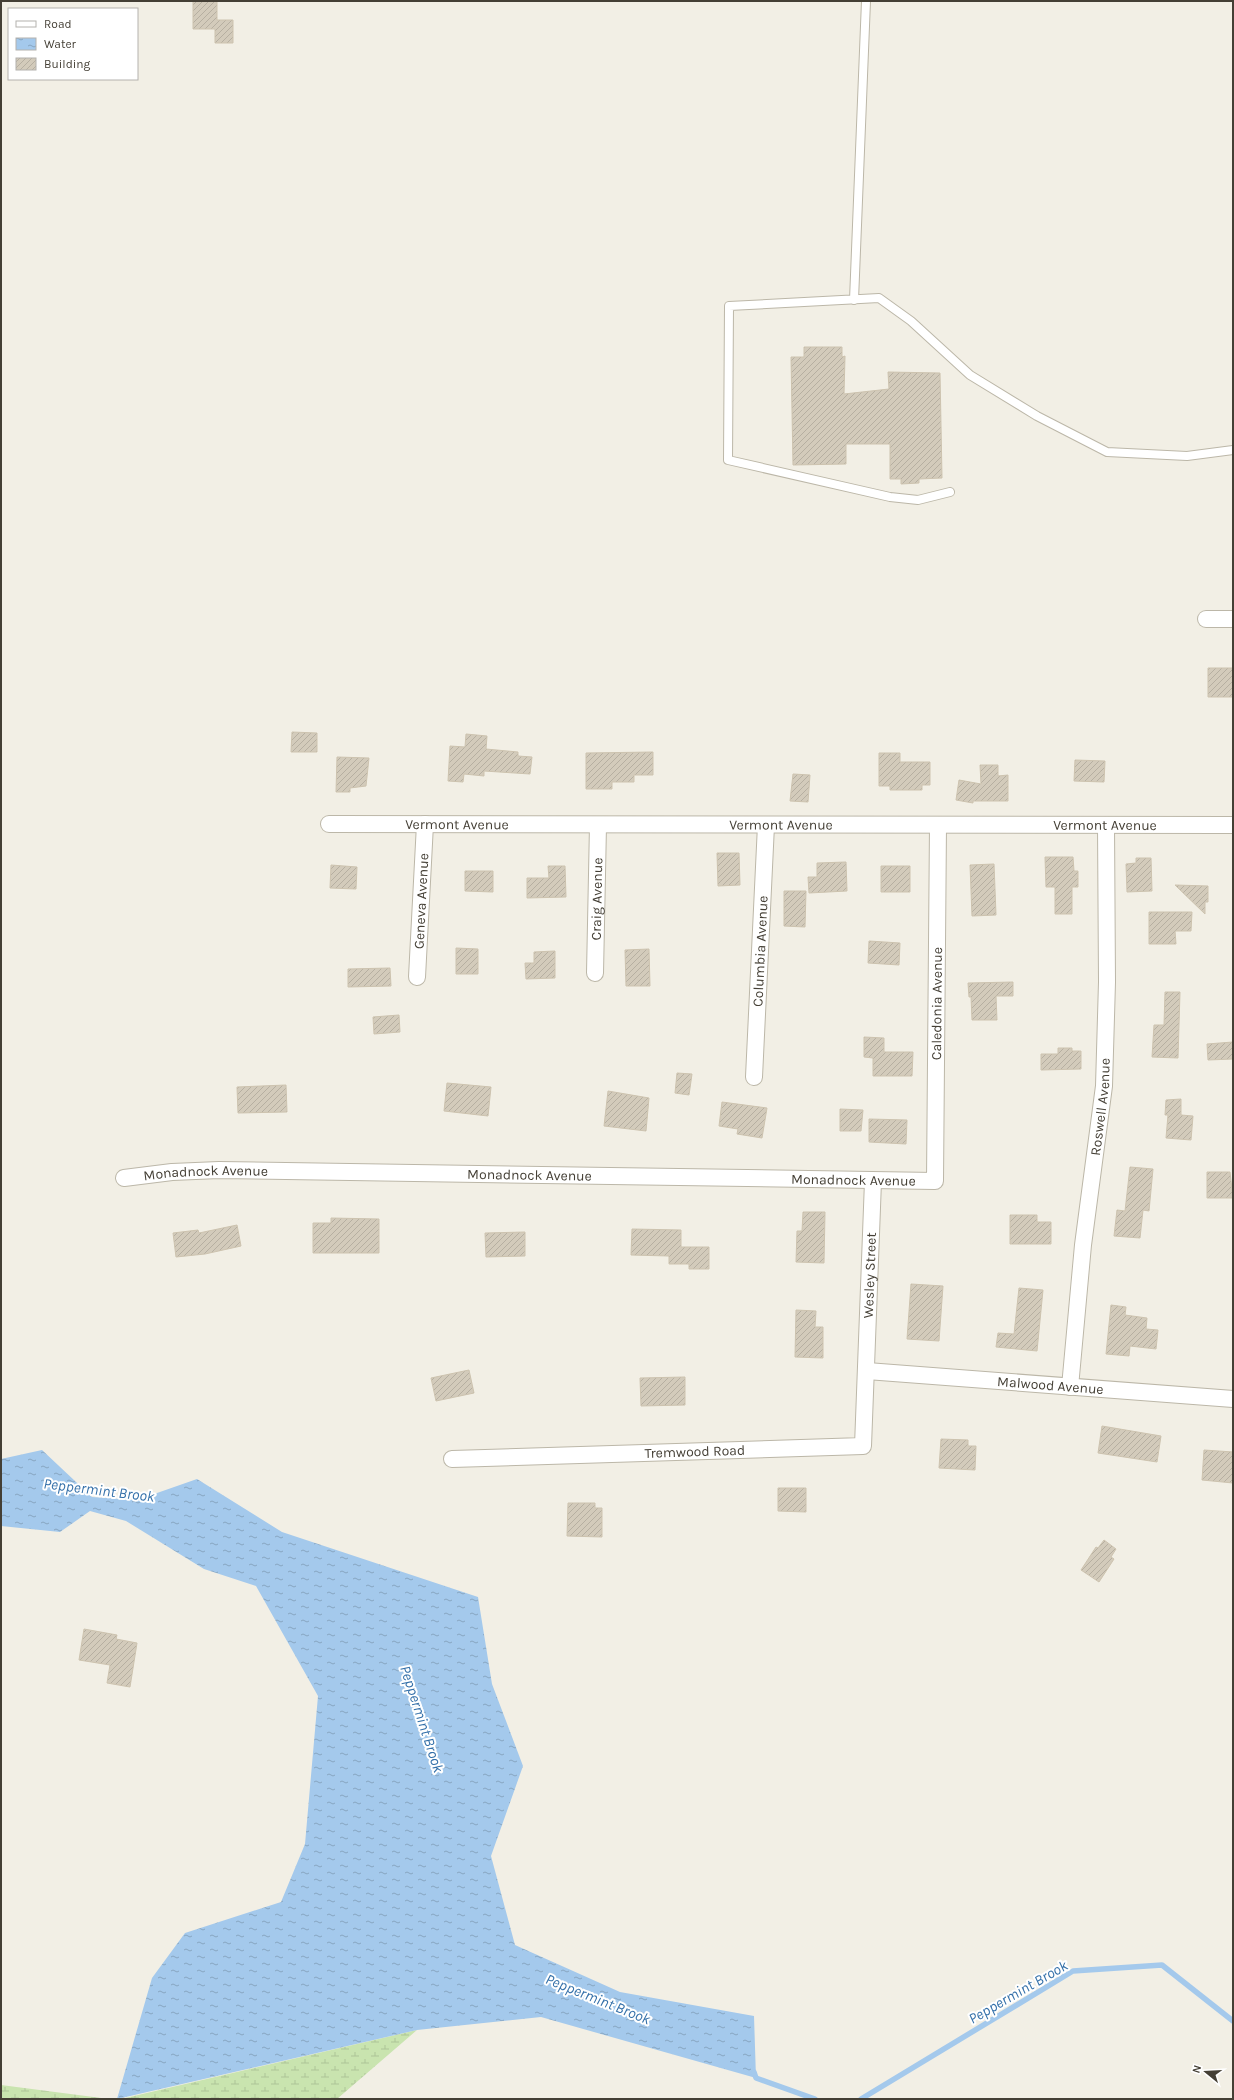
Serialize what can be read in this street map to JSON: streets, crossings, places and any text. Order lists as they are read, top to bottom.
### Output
{
  "streets": {
    "street": [
      "Vermont Avenue",
      "Craig Avenue",
      "Geneva Avenue",
      "Columbia Avenue",
      "Caledonia Avenue",
      "Roswell Avenue",
      "Monadnock Avenue",
      "Wesley Street",
      "Malwood Avenue",
      "Tremwood Road"
    ]
  },
  "crossings": [
    ["Vermont Avenue", "Craig Avenue"],
    ["Vermont Avenue", "Geneva Avenue"],
    ["Vermont Avenue", "Columbia Avenue"],
    ["Vermont Avenue", "Caledonia Avenue"],
    ["Vermont Avenue", "Roswell Avenue"],
    ["Caledonia Avenue", "Monadnock Avenue"],
    ["Roswell Avenue", "Malwood Avenue"],
    ["Monadnock Avenue", "Wesley Street"],
    ["Wesley Street", "Malwood Avenue"],
    ["Wesley Street", "Tremwood Road"],
    ["Malwood Avenue", "Tremwood Road"]
  ],
  "water": ["Peppermint Brook"],
  "legend": ["Road", "Water", "Building"],
  "north": "left"
}
